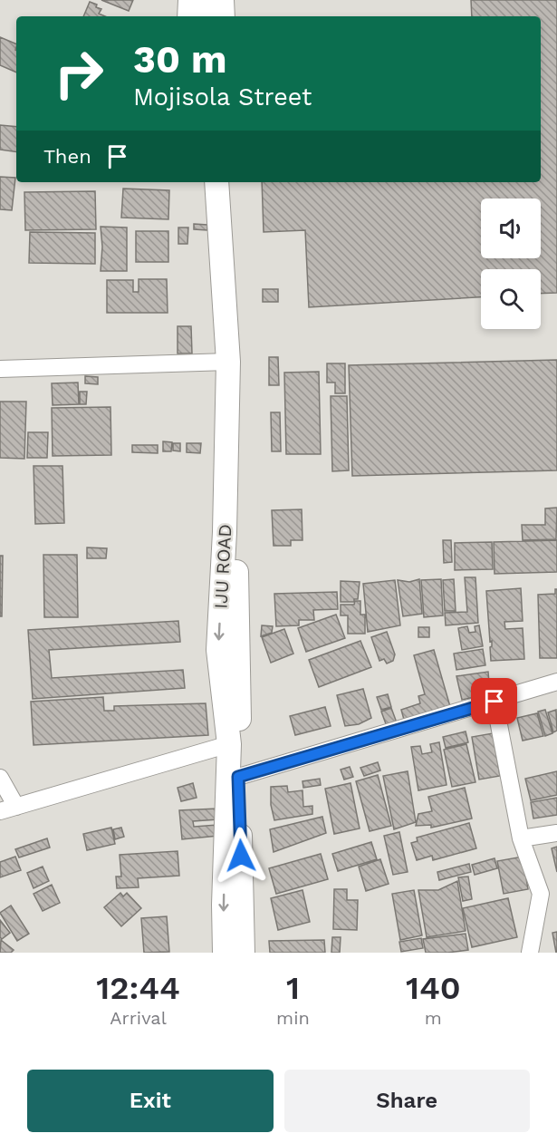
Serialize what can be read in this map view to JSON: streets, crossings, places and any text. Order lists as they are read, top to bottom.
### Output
{
  "streets": {
    "main road": ["IJU ROAD"]
  },
  "page": {
    "turn": ["30 m", "Mojisola Street"],
    "then": "Then",
    "eta": [
      "12:44",
      "Arrival",
      "1",
      "min",
      "140",
      "m"
    ],
    "buttons": ["Exit", "Share"]
  }
}
